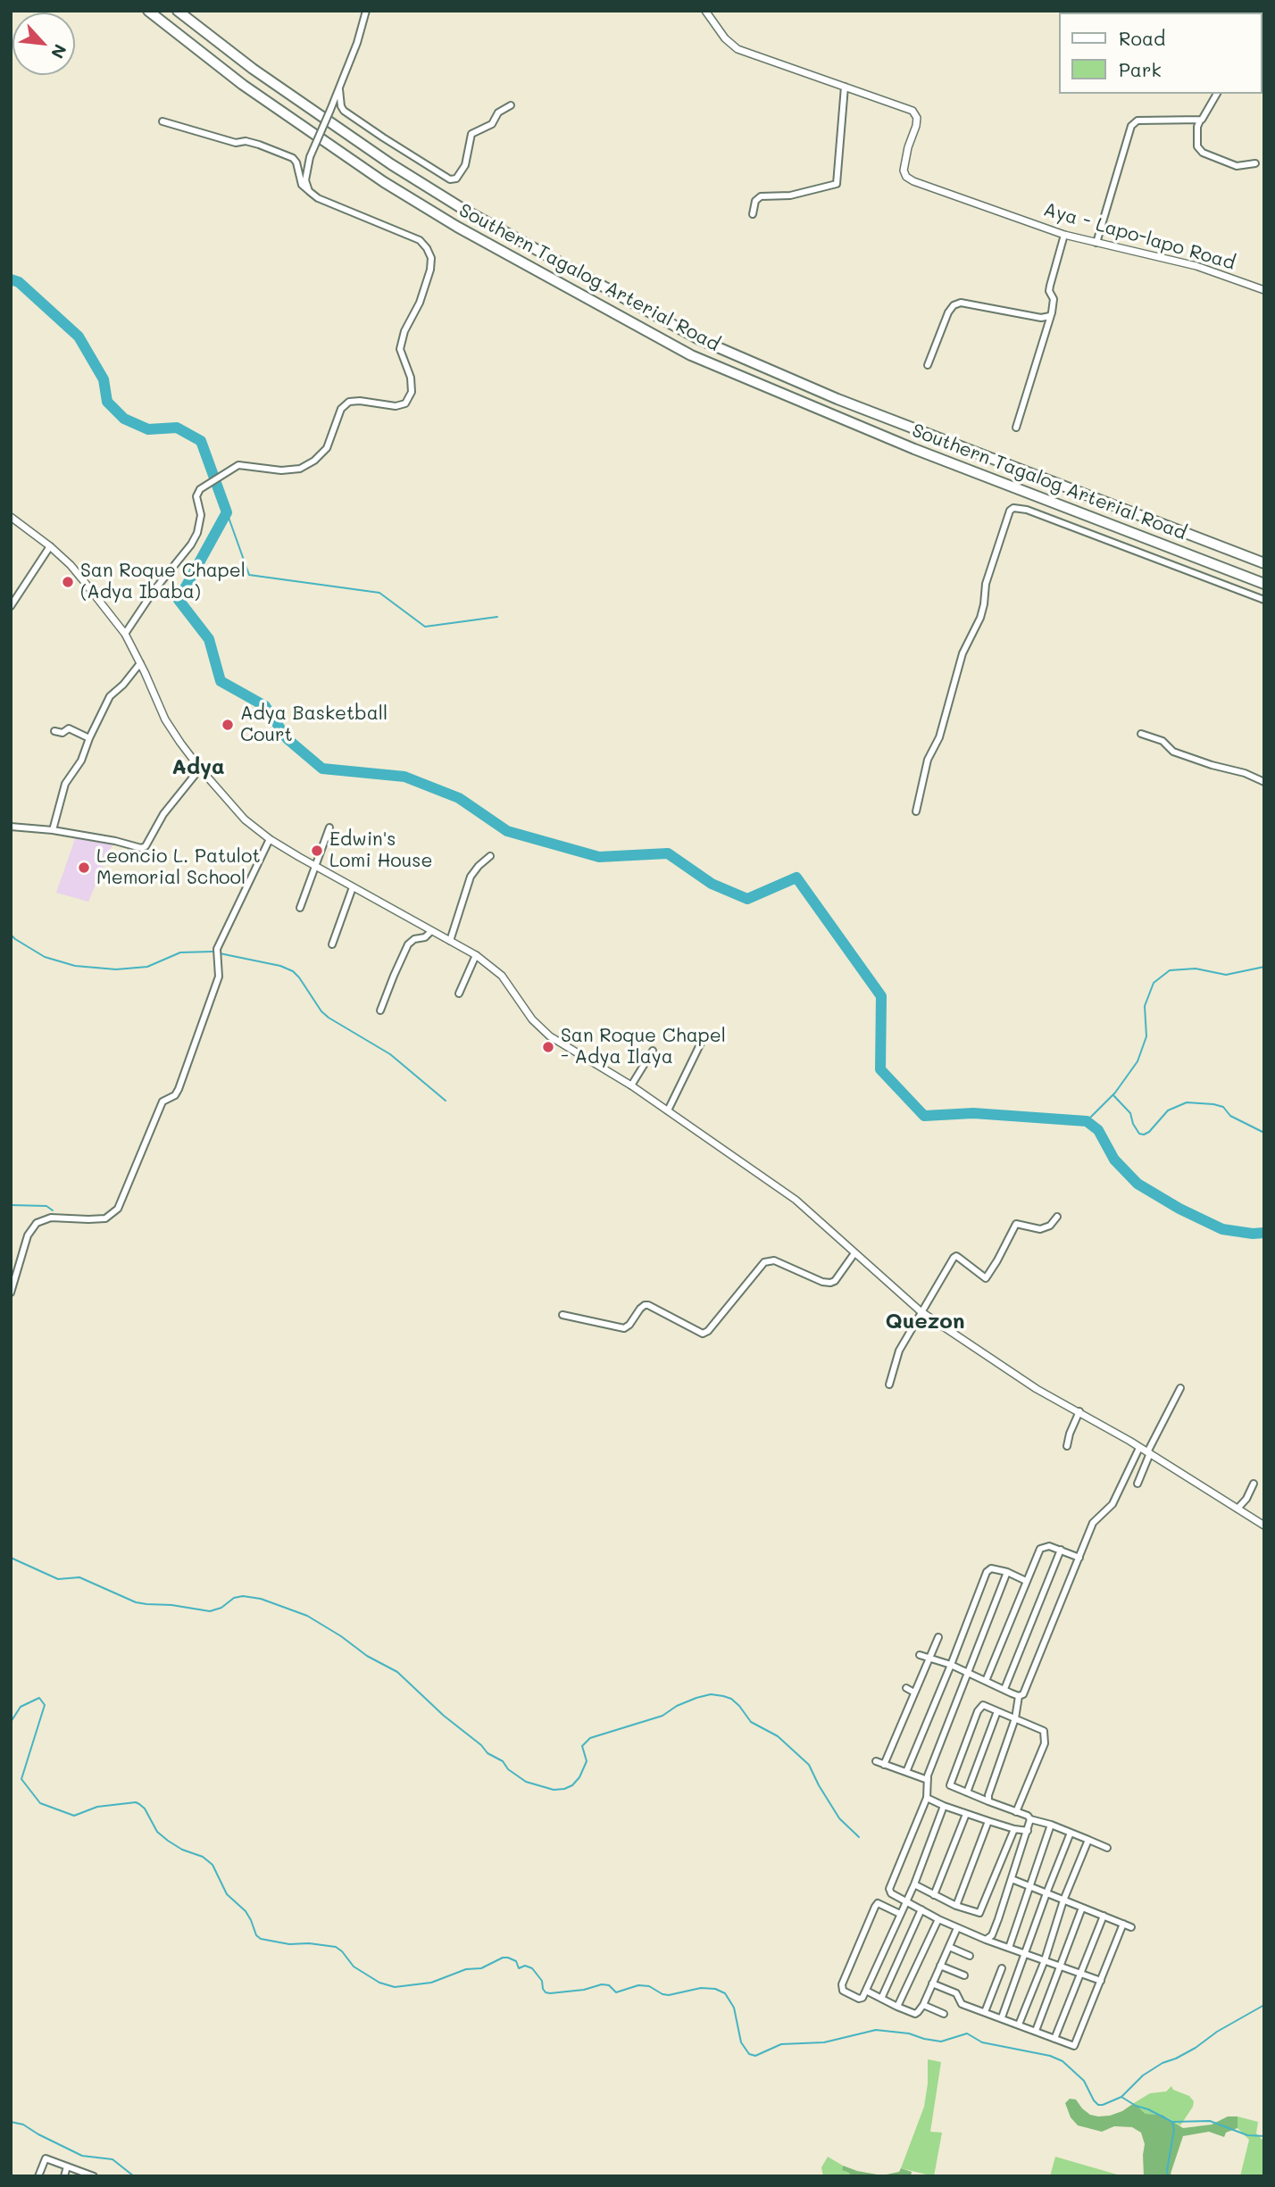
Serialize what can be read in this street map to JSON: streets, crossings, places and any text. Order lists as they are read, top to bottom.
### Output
{
  "streets": {
    "highway": ["Southern Tagalog Arterial Road"],
    "street": ["Aya - Lapo-lapo Road"]
  },
  "districts": ["Adya", "Quezon"],
  "places": [
    "San Roque Chapel (Adya Ibaba)",
    "Adya Basketball Court",
    "Edwin's Lomi House",
    "Leoncio L. Patulot Memorial School",
    "San Roque Chapel - Adya Ilaya"
  ],
  "legend": ["Road", "Park"],
  "north": "bottom right"
}
